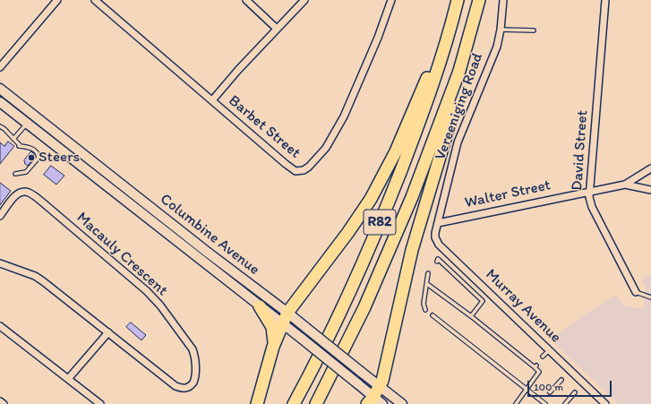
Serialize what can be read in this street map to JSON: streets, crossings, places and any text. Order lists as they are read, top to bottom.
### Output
{
  "streets": {
    "highway": ["R82"],
    "main road": ["Columbine Avenue"],
    "street": [
      "Vereeniging Road",
      "Barbet Street",
      "David Street",
      "Walter Street",
      "Macauly Crescent",
      "Murray Avenue"
    ]
  },
  "crossings": [
    ["Vereeniging Road", "Walter Street"],
    ["Vereeniging Road", "Murray Avenue"],
    ["David Street", "Walter Street"],
    ["Walter Street", "Murray Avenue"]
  ],
  "places": ["Steers"],
  "scale_bar": "100 m"
}
